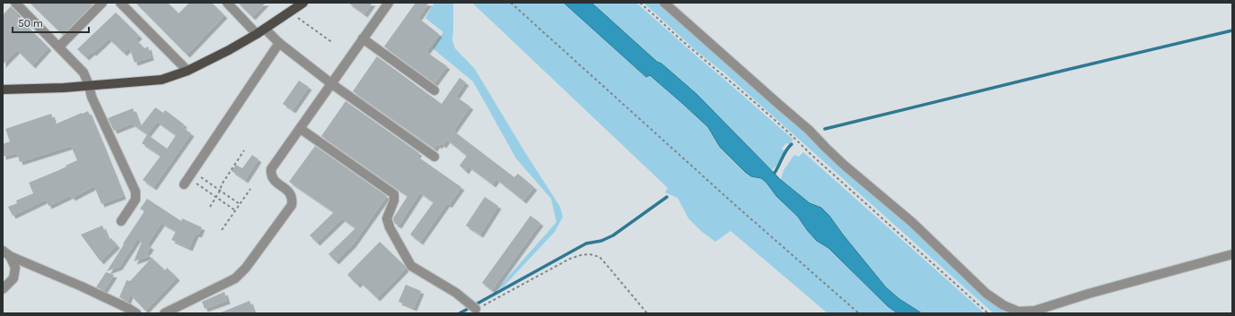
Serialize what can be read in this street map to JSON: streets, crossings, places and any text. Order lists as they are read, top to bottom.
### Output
{
  "scale_bar": "50 m"
}
